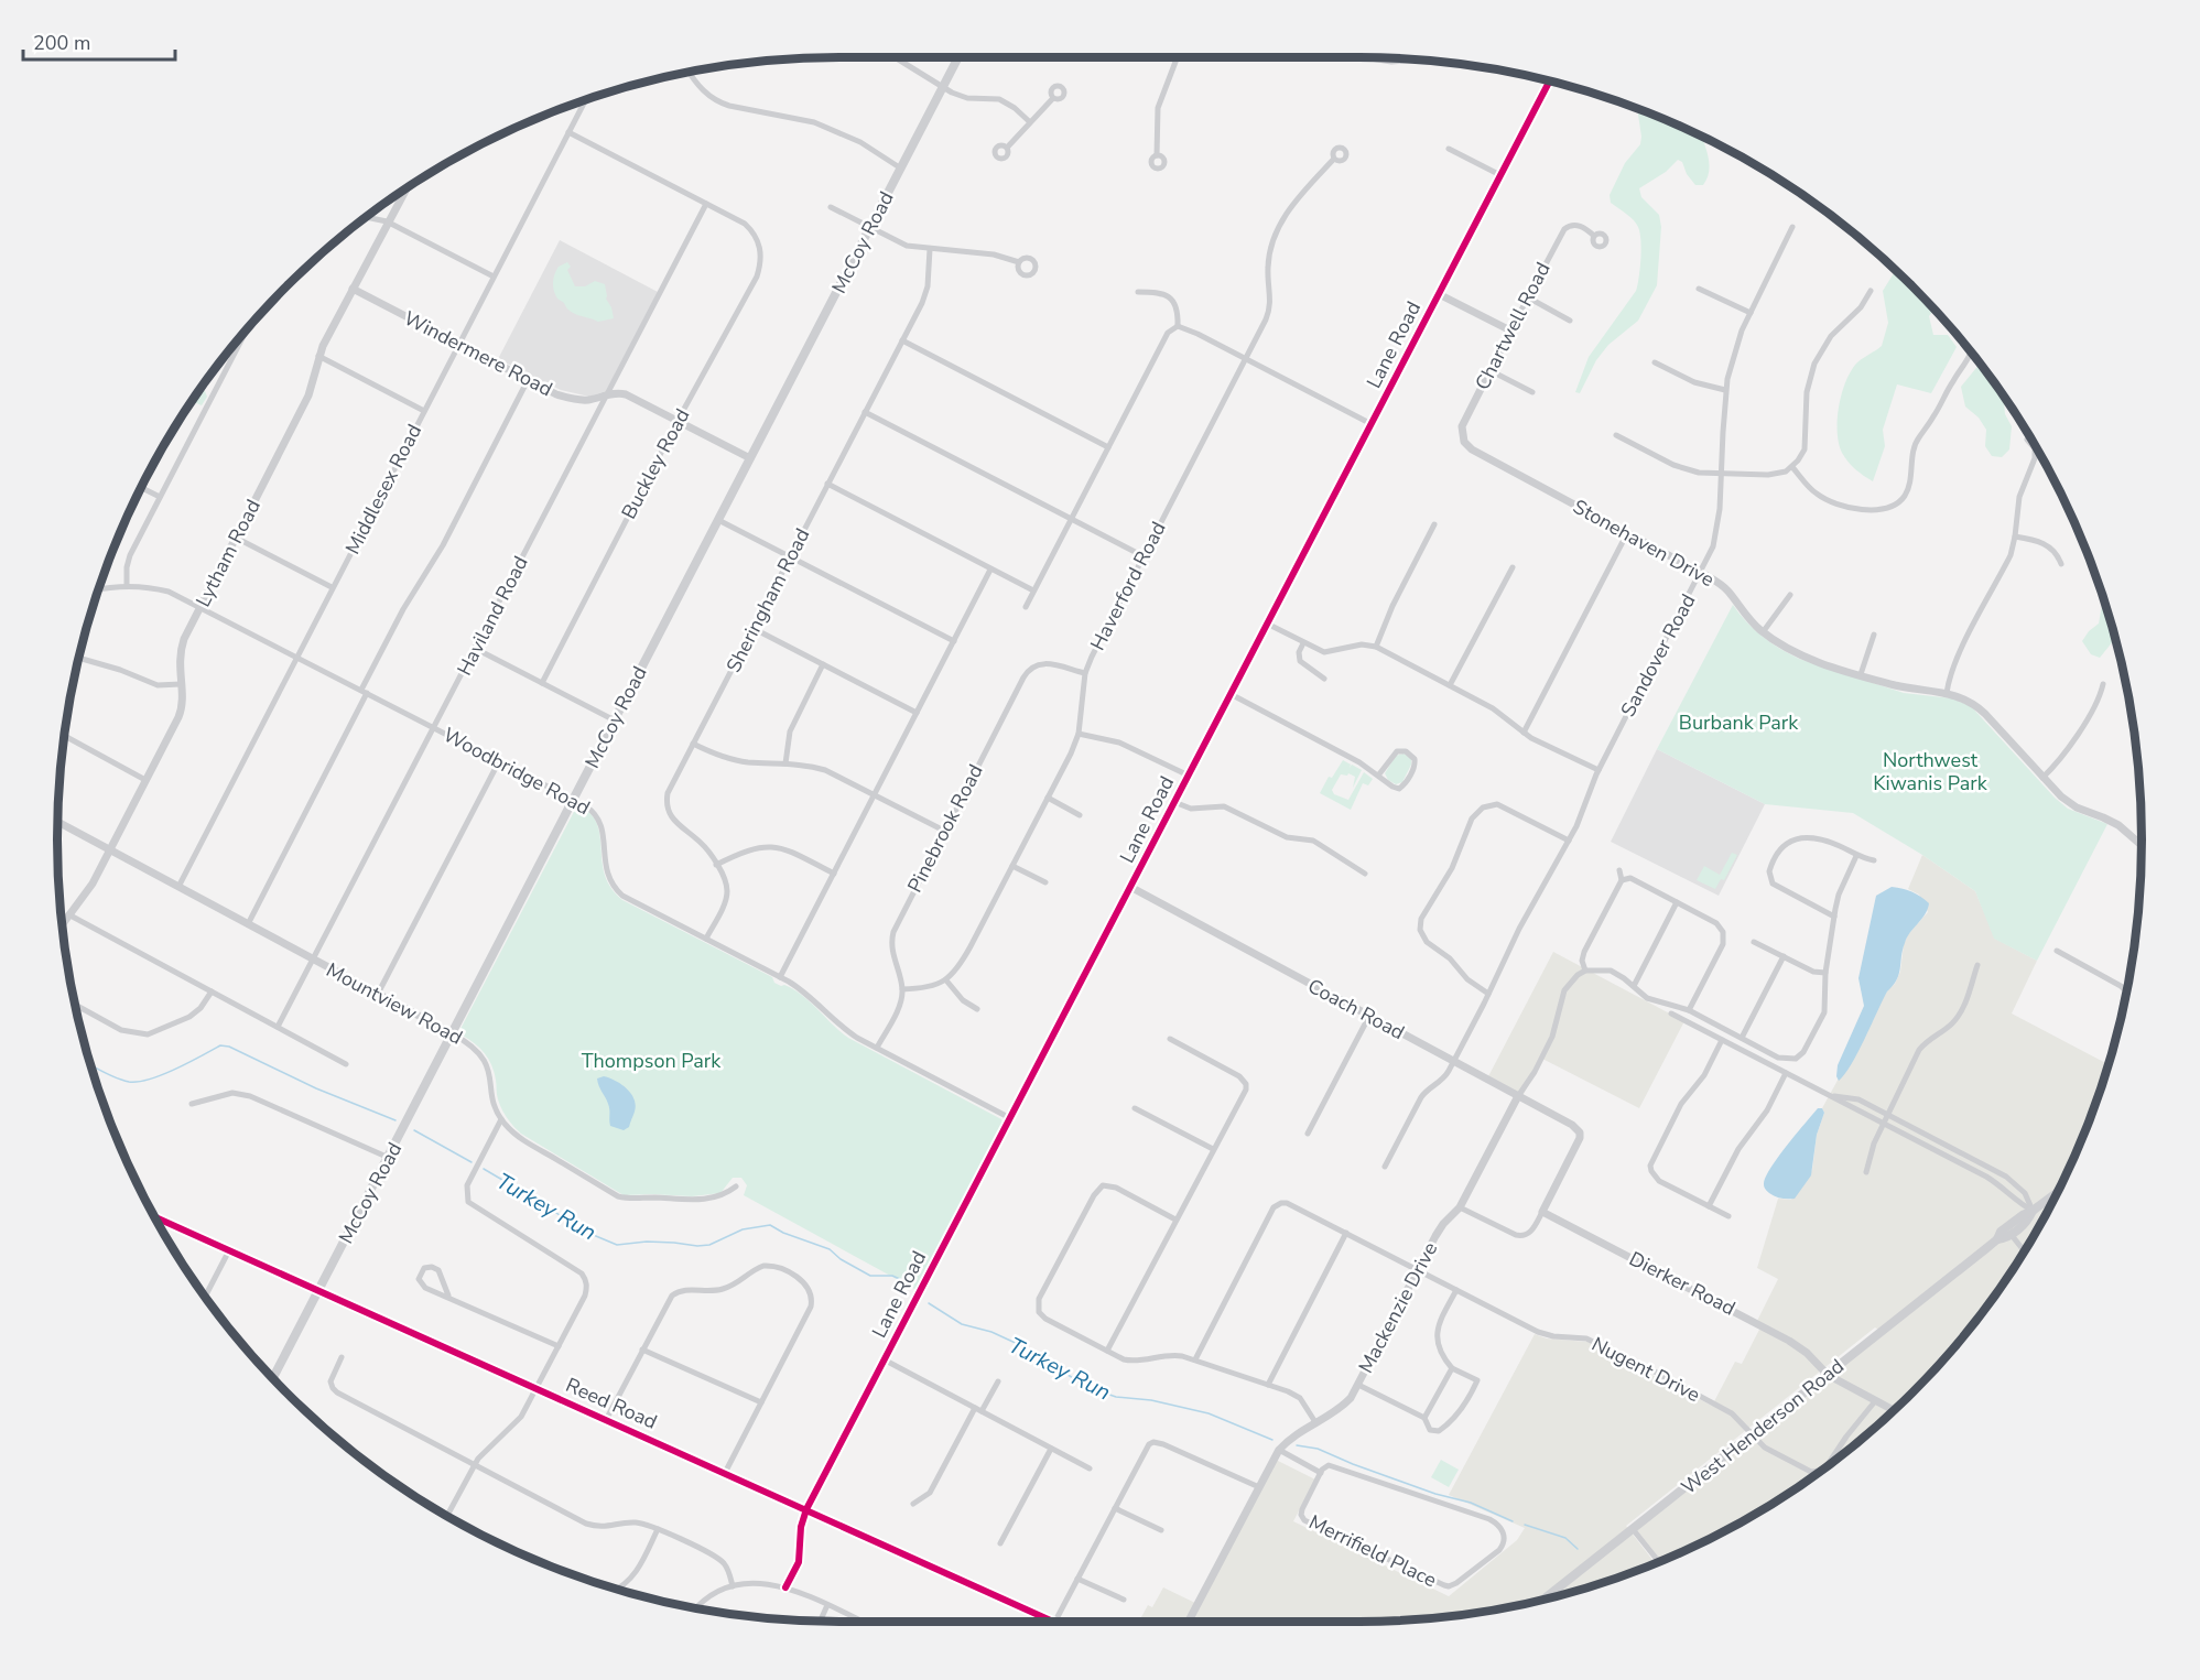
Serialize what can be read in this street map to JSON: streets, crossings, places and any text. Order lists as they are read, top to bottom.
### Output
{
  "streets": {
    "main road": ["McCoy Road", "Reed Road", "West Henderson Road"],
    "street": [
      "Chartwell Road",
      "Lane Road",
      "Windermere Road",
      "Buckley Road",
      "Middlesex Road",
      "Stonehaven Drive",
      "Lytham Road",
      "Haverford Road",
      "Sheringham Road",
      "Haviland Road",
      "Sandover Road",
      "Woodbridge Road",
      "Pinebrook Road",
      "Mountview Road",
      "Coach Road",
      "Dierker Road",
      "Mackenzie Drive",
      "Nugent Drive",
      "Merrifield Place"
    ]
  },
  "crossings": [
    ["McCoy Road", "Windermere Road"],
    ["McCoy Road", "Woodbridge Road"],
    ["McCoy Road", "Mountview Road"],
    ["McCoy Road", "Reed Road"],
    ["Chartwell Road", "Stonehaven Drive"],
    ["Lane Road", "Woodbridge Road"],
    ["Lane Road", "Coach Road"],
    ["Lane Road", "Reed Road"],
    ["Windermere Road", "Buckley Road"],
    ["Windermere Road", "Middlesex Road"],
    ["Windermere Road", "Lytham Road"],
    ["Windermere Road", "Haviland Road"],
    ["Buckley Road", "Haviland Road"],
    ["Middlesex Road", "Woodbridge Road"],
    ["Middlesex Road", "Mountview Road"],
    ["Stonehaven Drive", "Sandover Road"],
    ["Lytham Road", "Woodbridge Road"],
    ["Lytham Road", "Mountview Road"],
    ["Haverford Road", "Pinebrook Road"],
    ["Sheringham Road", "Woodbridge Road"],
    ["Haviland Road", "Woodbridge Road"],
    ["Haviland Road", "Mountview Road"],
    ["Sandover Road", "Coach Road"],
    ["Coach Road", "Dierker Road"],
    ["Coach Road", "Mackenzie Drive"],
    ["Dierker Road", "West Henderson Road"],
    ["Mackenzie Drive", "Nugent Drive"],
    ["Mackenzie Drive", "Merrifield Place"],
    ["Nugent Drive", "West Henderson Road"]
  ],
  "water": ["Turkey Run"],
  "parks": ["Burbank Park", "Northwest Kiwanis Park", "Thompson Park"],
  "scale_bar": "200 m"
}
